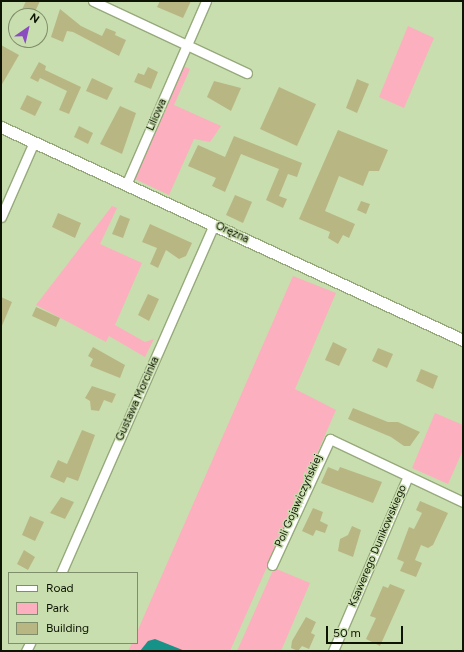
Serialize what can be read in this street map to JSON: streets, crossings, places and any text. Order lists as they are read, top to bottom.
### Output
{
  "streets": {
    "street": [
      "Liliowa",
      "Orężna",
      "Gustawa Morcinka",
      "Poli Gojawiczyńskiej",
      "Ksawerego Dunikowskiego"
    ]
  },
  "crossings": [
    ["Liliowa", "Orężna"],
    ["Orężna", "Gustawa Morcinka"],
    ["Poli Gojawiczyńskiej", "Ksawerego Dunikowskiego"]
  ],
  "legend": ["Road", "Park", "Building"],
  "scale_bar": "50 m",
  "north": "top right"
}
